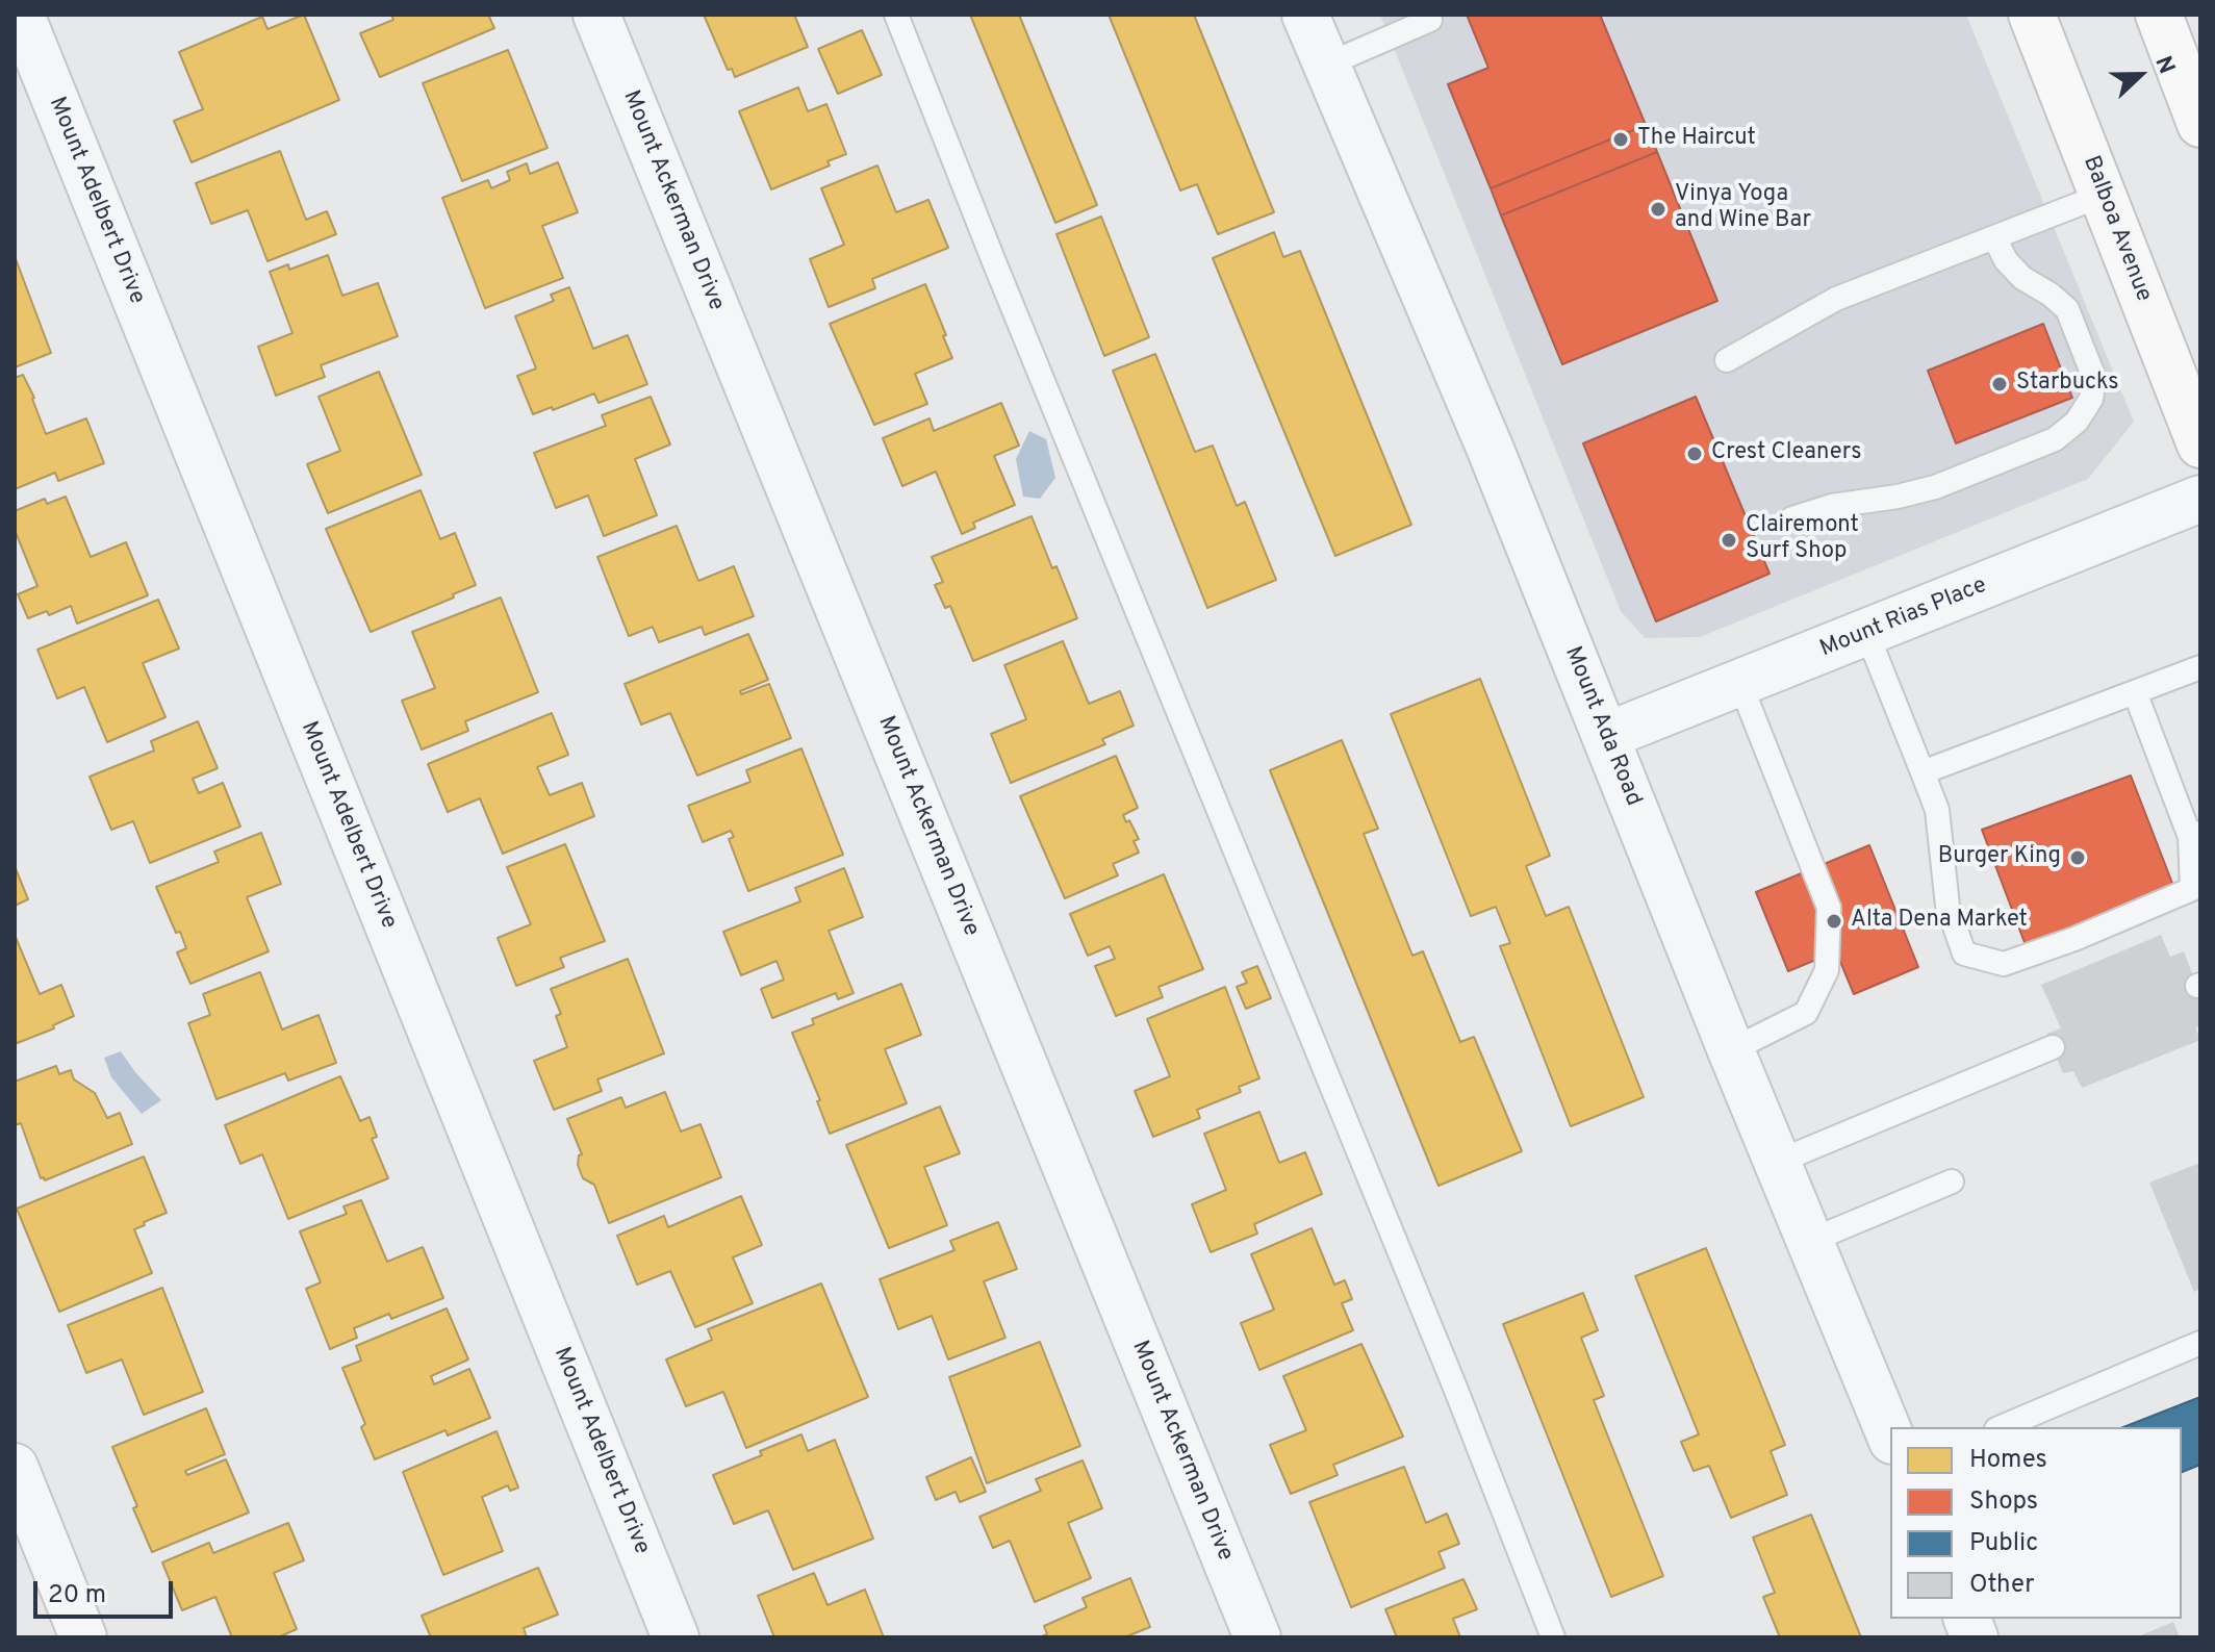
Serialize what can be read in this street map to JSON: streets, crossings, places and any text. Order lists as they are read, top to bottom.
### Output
{
  "streets": {
    "main road": ["Balboa Avenue"],
    "street": [
      "Mount Adelbert Drive",
      "Mount Ackerman Drive",
      "Mount Rias Place",
      "Mount Ada Road"
    ]
  },
  "crossings": [
    ["Mount Rias Place", "Mount Ada Road"]
  ],
  "places": [
    "The Haircut",
    "Vinya Yoga and Wine Bar",
    "Starbucks",
    "Crest Cleaners",
    "Clairemont Surf Shop",
    "Burger King",
    "Alta Dena Market"
  ],
  "legend": [
    "Homes",
    "Shops",
    "Public",
    "Other"
  ],
  "scale_bar": "20 m",
  "north": "right"
}
